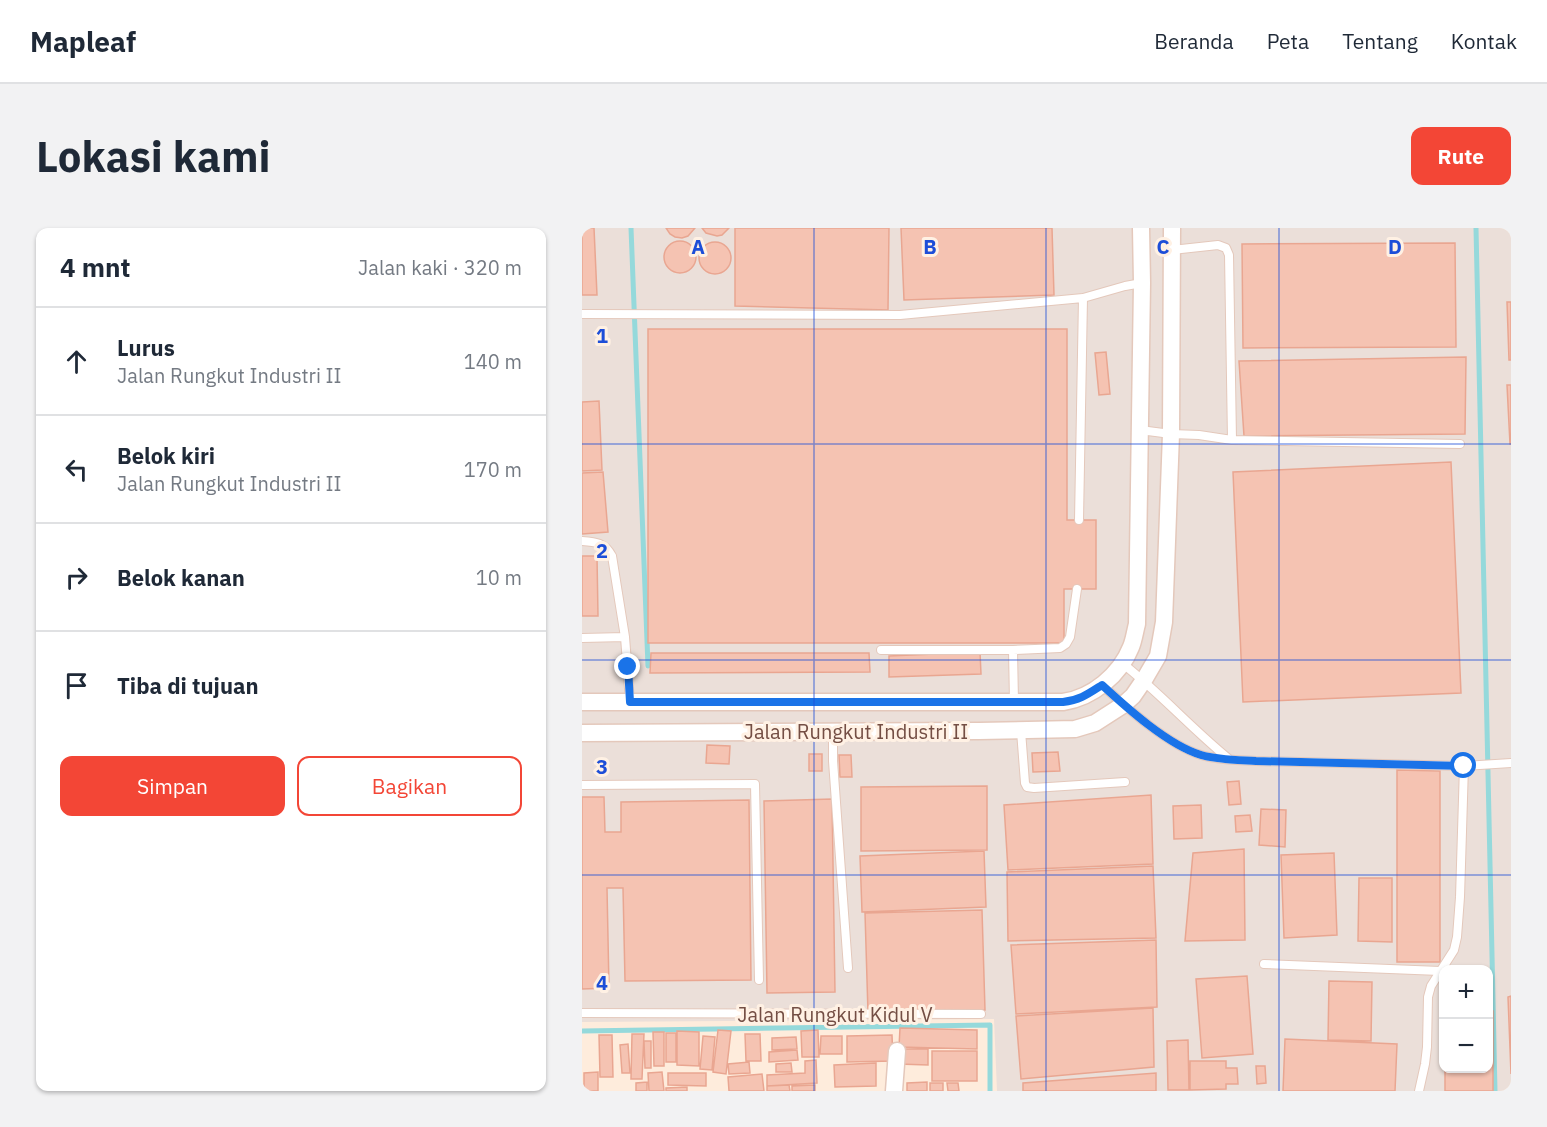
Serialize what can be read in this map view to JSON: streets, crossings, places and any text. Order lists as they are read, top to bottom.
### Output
{
  "streets": {
    "street": ["Jalan Rungkut Industri II"],
    "lane": ["Jalan Rungkut Kidul V"]
  },
  "page": {
    "header": "Mapleaf",
    "nav": [
      "Beranda",
      "Peta",
      "Tentang",
      "Kontak"
    ],
    "buttons": [
      "Rute",
      ["Simpan", "Bagikan"]
    ],
    "title": "Lokasi kami",
    "heading": ["4 mnt", "Jalan kaki · 320 m"],
    "list": [
      ["Lurus", "Jalan Rungkut Industri II", "140 m"],
      ["Belok kiri", "Jalan Rungkut Industri II", "170 m"],
      ["Belok kanan", "10 m"],
      "Tiba di tujuan"
    ],
    "map_buttons": ["+", "−"]
  },
  "grid": {
    "columns": [
      "A",
      "B",
      "C",
      "D"
    ],
    "rows": [
      "1",
      "2",
      "3",
      "4"
    ]
  }
}
